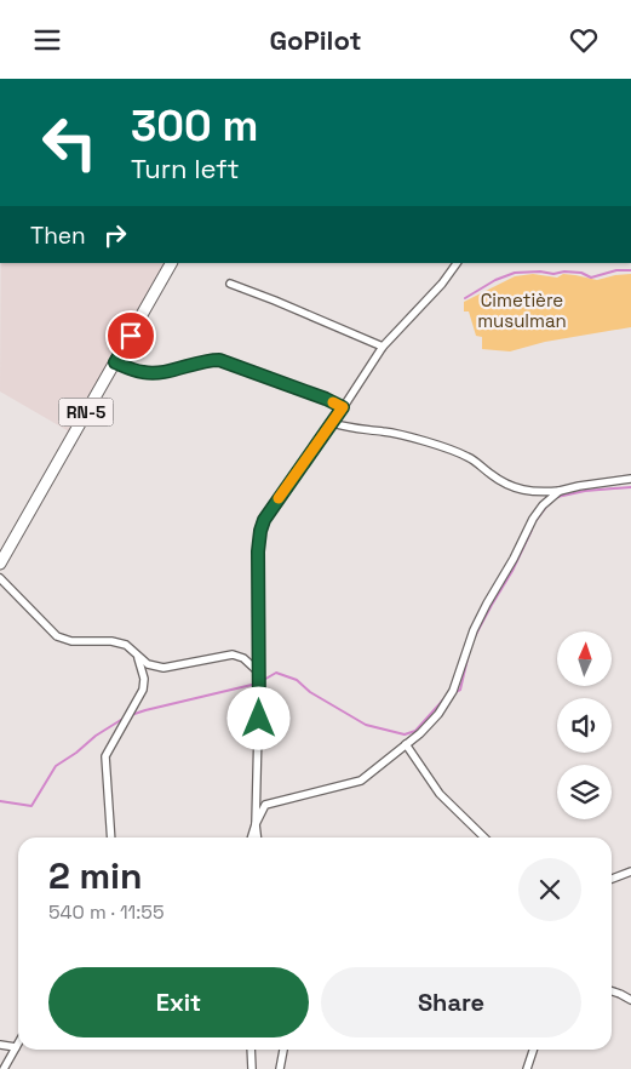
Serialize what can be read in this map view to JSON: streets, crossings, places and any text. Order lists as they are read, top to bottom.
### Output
{
  "streets": {
    "main road": ["RN-5"]
  },
  "parks": ["Cimetière musulman"],
  "north": "top",
  "page": {
    "header": "GoPilot",
    "turn": ["300 m", "Turn left"],
    "then": "Then",
    "heading": ["2 min", "540 m · 11:55"],
    "buttons": ["Exit", "Share"]
  }
}
